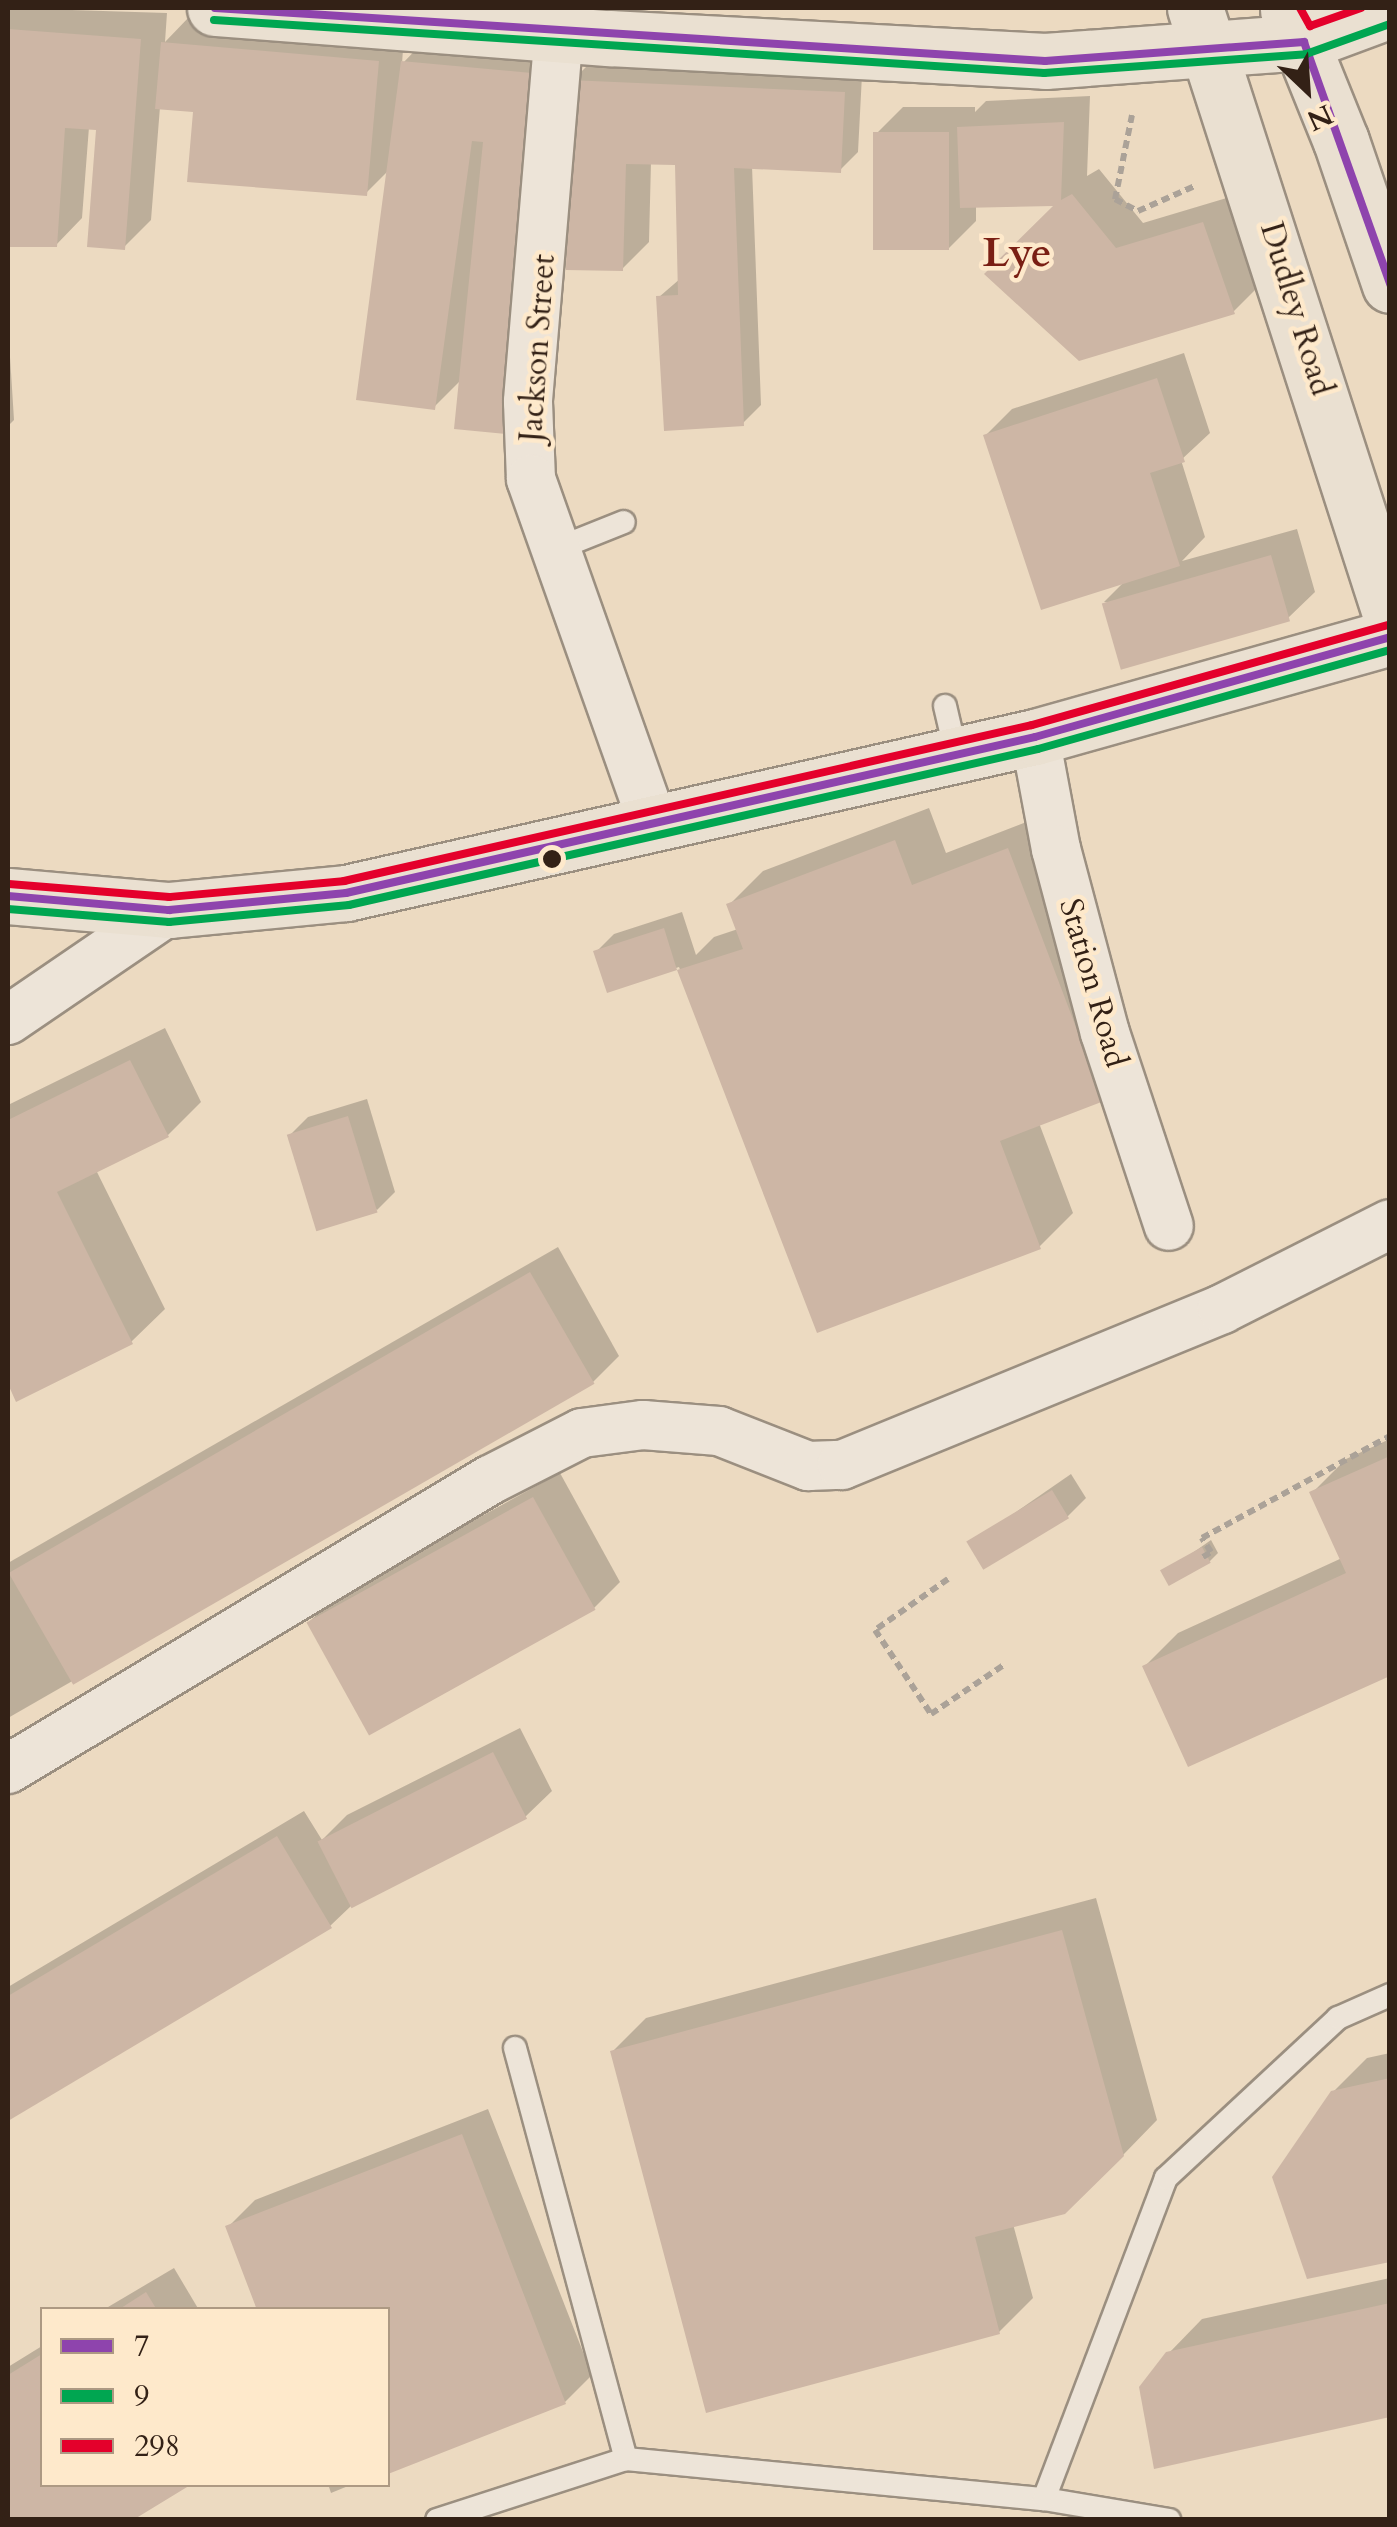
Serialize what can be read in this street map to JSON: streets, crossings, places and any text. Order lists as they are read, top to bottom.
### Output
{
  "streets": {
    "highway": ["Dudley Road"],
    "street": ["Jackson Street", "Station Road"]
  },
  "districts": ["Lye"],
  "lines": ["transit line 7", "transit line 298", "transit line 9"],
  "legend": ["7", "9", "298"],
  "north": "bottom right"
}
